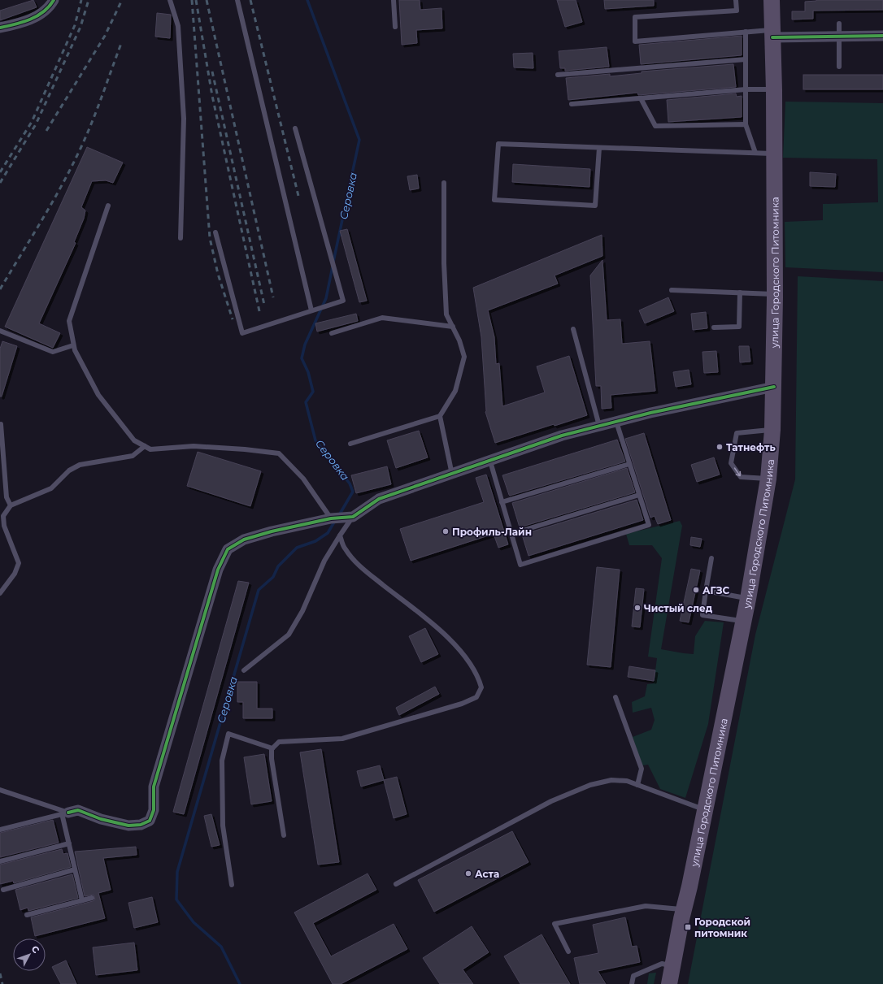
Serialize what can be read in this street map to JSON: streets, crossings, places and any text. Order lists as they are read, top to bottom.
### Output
{
  "streets": {
    "main road": ["улица Городского Питомника"]
  },
  "water": ["Серовка"],
  "places": {
    "other": [
      "Татнефть",
      "Профиль-Лайн",
      "АГЗС",
      "Чистый след",
      "Аста"
    ],
    "transit": ["Городской питомник"]
  },
  "north": "top right"
}
